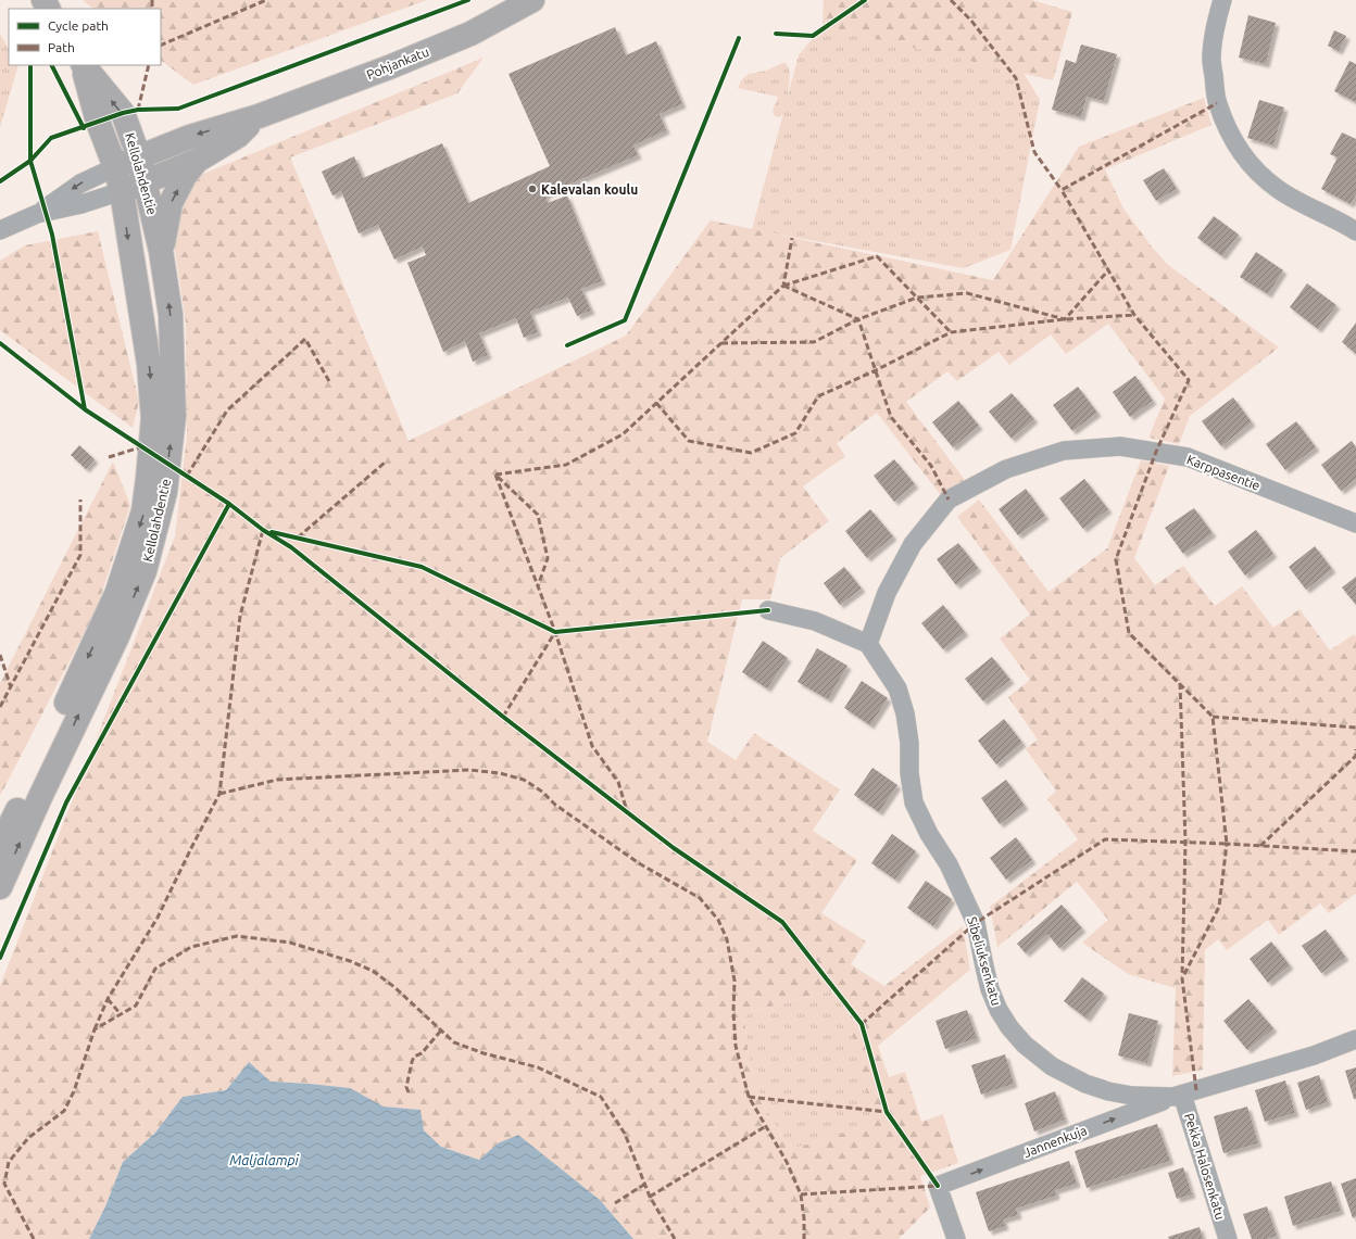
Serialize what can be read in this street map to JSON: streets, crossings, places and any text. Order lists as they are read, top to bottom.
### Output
{
  "streets": {
    "main road": ["Pohjankatu", "Kellolahdentie"],
    "street": [
      "Karppasentie",
      "Sibeliuksenkatu",
      "Jannenkuja",
      "Pekka Halosenkatu"
    ]
  },
  "crossings": [
    ["Pohjankatu", "Kellolahdentie"],
    ["Karppasentie", "Sibeliuksenkatu"],
    ["Sibeliuksenkatu", "Jannenkuja"],
    ["Sibeliuksenkatu", "Pekka Halosenkatu"],
    ["Jannenkuja", "Pekka Halosenkatu"]
  ],
  "one_way": ["Jannenkuja"],
  "water": ["Maljalampi"],
  "places": ["Kalevalan koulu"],
  "legend": ["Cycle path", "Path"]
}
